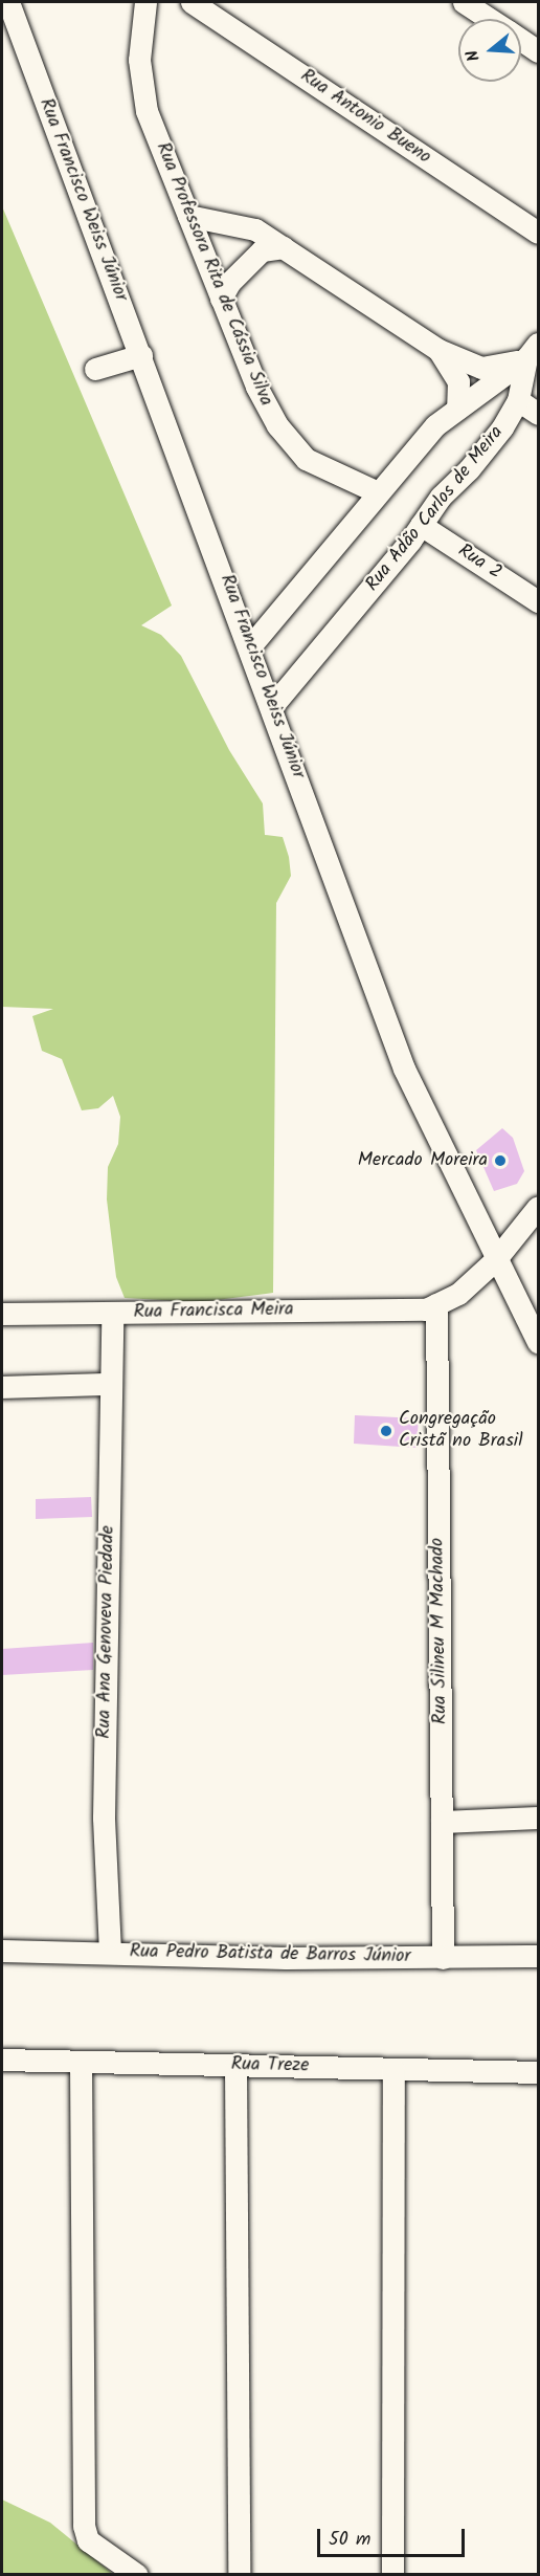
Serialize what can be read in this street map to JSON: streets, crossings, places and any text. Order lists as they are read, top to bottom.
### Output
{
  "streets": {
    "street": [
      "Rua Antonio Bueno",
      "Rua Francisco Weiss Júnior",
      "Rua Professora Rita de Cássia Silva",
      "Rua Adão Carlos de Meira",
      "Rua 2",
      "Rua Francisca Meira",
      "Rua Silineu M Machado",
      "Rua Ana Genoveva Piedade",
      "Rua Pedro Batista de Barros Júnior",
      "Rua Treze"
    ]
  },
  "crossings": [
    ["Rua Francisco Weiss Júnior", "Rua Adão Carlos de Meira"],
    ["Rua Adão Carlos de Meira", "Rua 2"],
    ["Rua Francisca Meira", "Rua Silineu M Machado"],
    ["Rua Francisca Meira", "Rua Ana Genoveva Piedade"],
    ["Rua Silineu M Machado", "Rua Pedro Batista de Barros Júnior"],
    ["Rua Ana Genoveva Piedade", "Rua Pedro Batista de Barros Júnior"]
  ],
  "places": ["Mercado Moreira", "Congregação Cristã no Brasil"],
  "scale_bar": "50 m",
  "north": "left"
}
